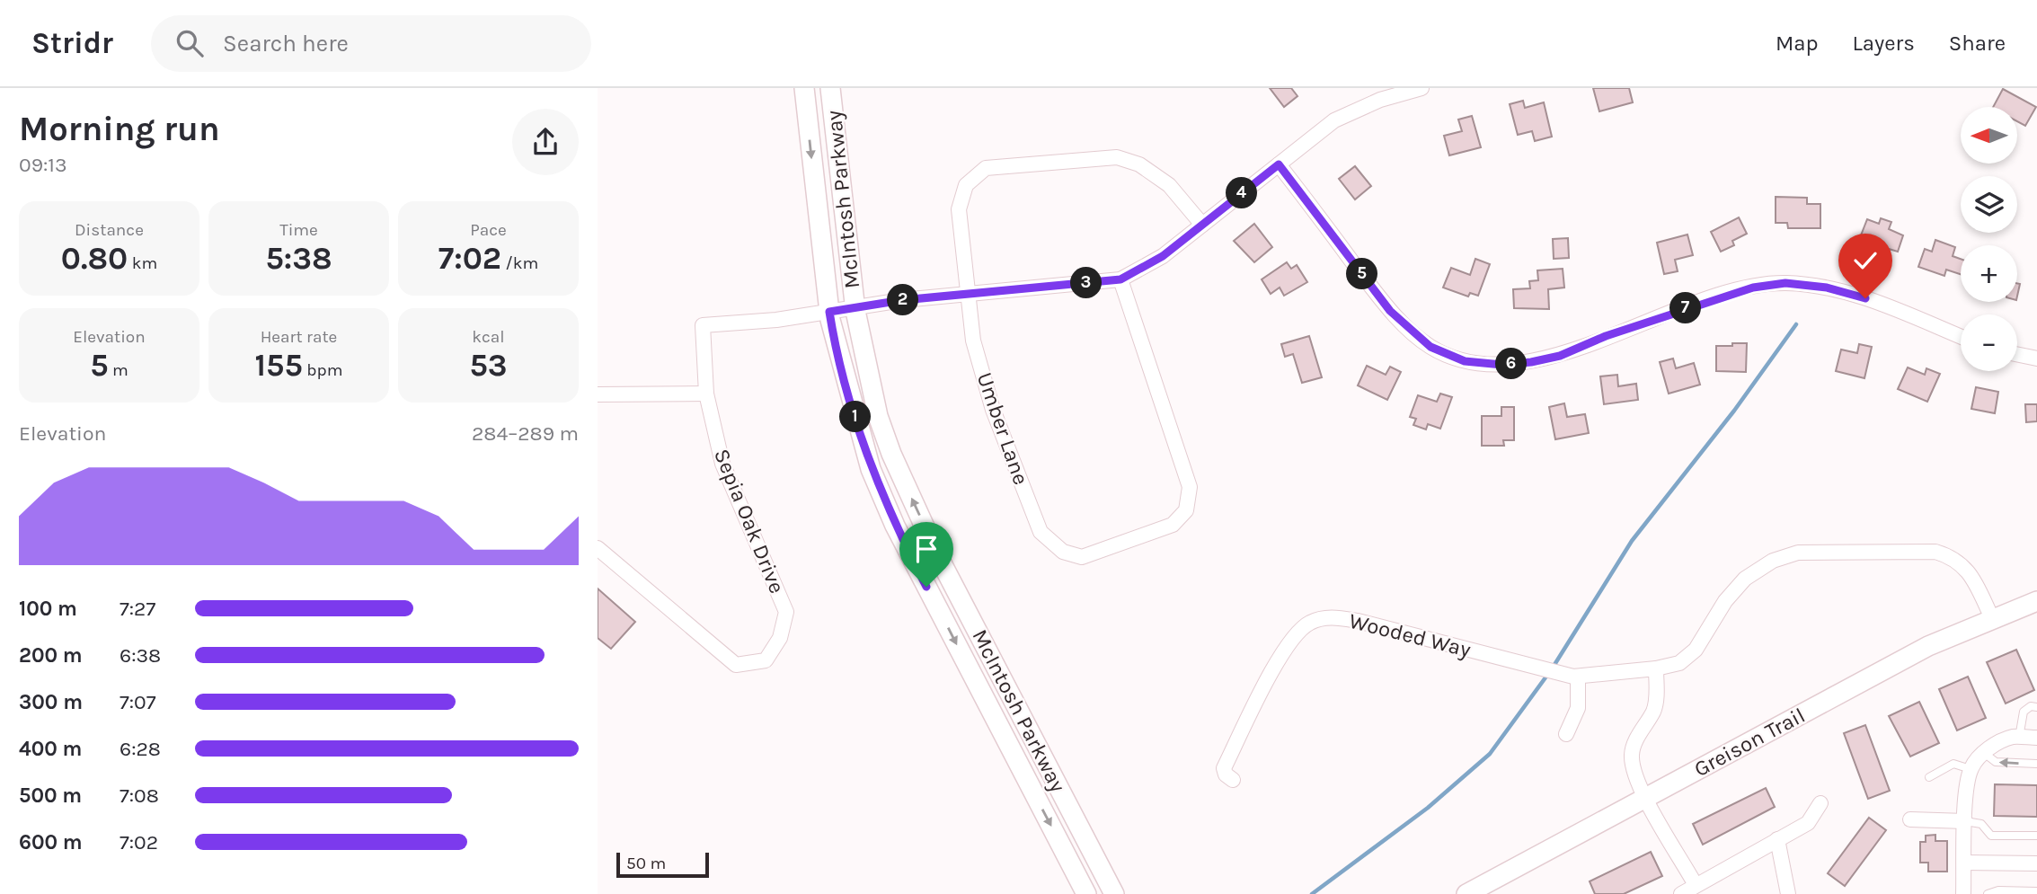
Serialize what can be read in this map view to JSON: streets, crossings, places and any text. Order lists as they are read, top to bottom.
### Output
{
  "streets": {
    "street": [
      "McIntosh Parkway",
      "Umber Lane",
      "Sepia Oak Drive",
      "Wooded Way",
      "Greison Trail"
    ]
  },
  "crossings": [
    ["McIntosh Parkway", "Sepia Oak Drive"],
    ["Wooded Way", "Greison Trail"]
  ],
  "scale_bar": "50 m",
  "north": "left",
  "page": {
    "header": "Stridr",
    "search": "Search here",
    "nav": ["Map", "Layers", "Share"],
    "heading": ["Morning run", "09:13"],
    "map_buttons": ["+", "−"],
    "pins": [
      "4",
      "5",
      "3",
      "2",
      "7",
      "6",
      "1"
    ],
    "stats": [
      ["Distance", "0.80 km"],
      ["Time", "5:38"],
      ["Pace", "7:02 /km"],
      ["Elevation", "5 m"],
      ["Heart rate", "155 bpm"],
      ["kcal", "53"]
    ],
    "chart": ["Elevation", "284–289 m"],
    "list": [
      {
        "name": "100 m",
        "note": "7:27"
      },
      {
        "name": "200 m",
        "note": "6:38"
      },
      {
        "name": "300 m",
        "note": "7:07"
      },
      {
        "name": "400 m",
        "note": "6:28"
      },
      {
        "name": "500 m",
        "note": "7:08"
      },
      {
        "name": "600 m",
        "note": "7:02"
      }
    ],
    "scale": "50 m"
  }
}
